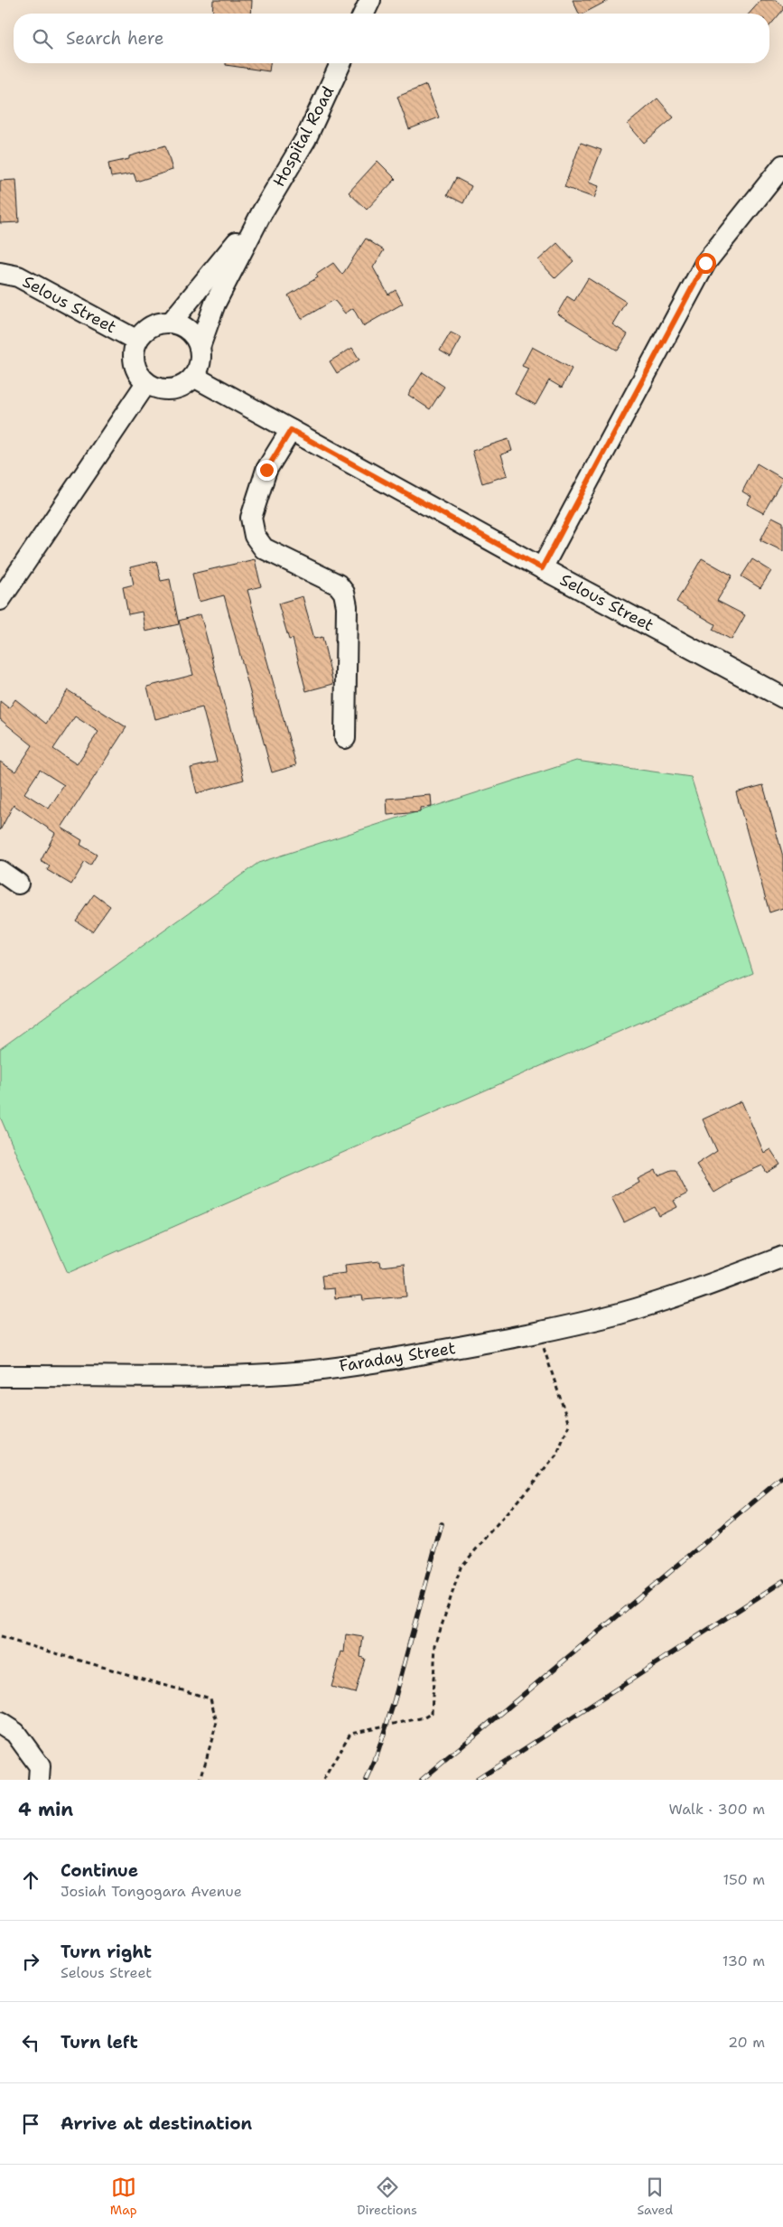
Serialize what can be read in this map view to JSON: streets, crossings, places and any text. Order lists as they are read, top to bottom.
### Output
{
  "streets": {
    "street": ["Hospital Road", "Selous Street", "Faraday Street"]
  },
  "page": {
    "search": "Search here",
    "heading": ["4 min", "Walk · 300 m"],
    "list": [
      ["Continue", "Josiah Tongogara Avenue", "150 m"],
      ["Turn right", "Selous Street", "130 m"],
      ["Turn left", "20 m"],
      "Arrive at destination"
    ],
    "nav": ["Map", "Directions", "Saved"]
  }
}
